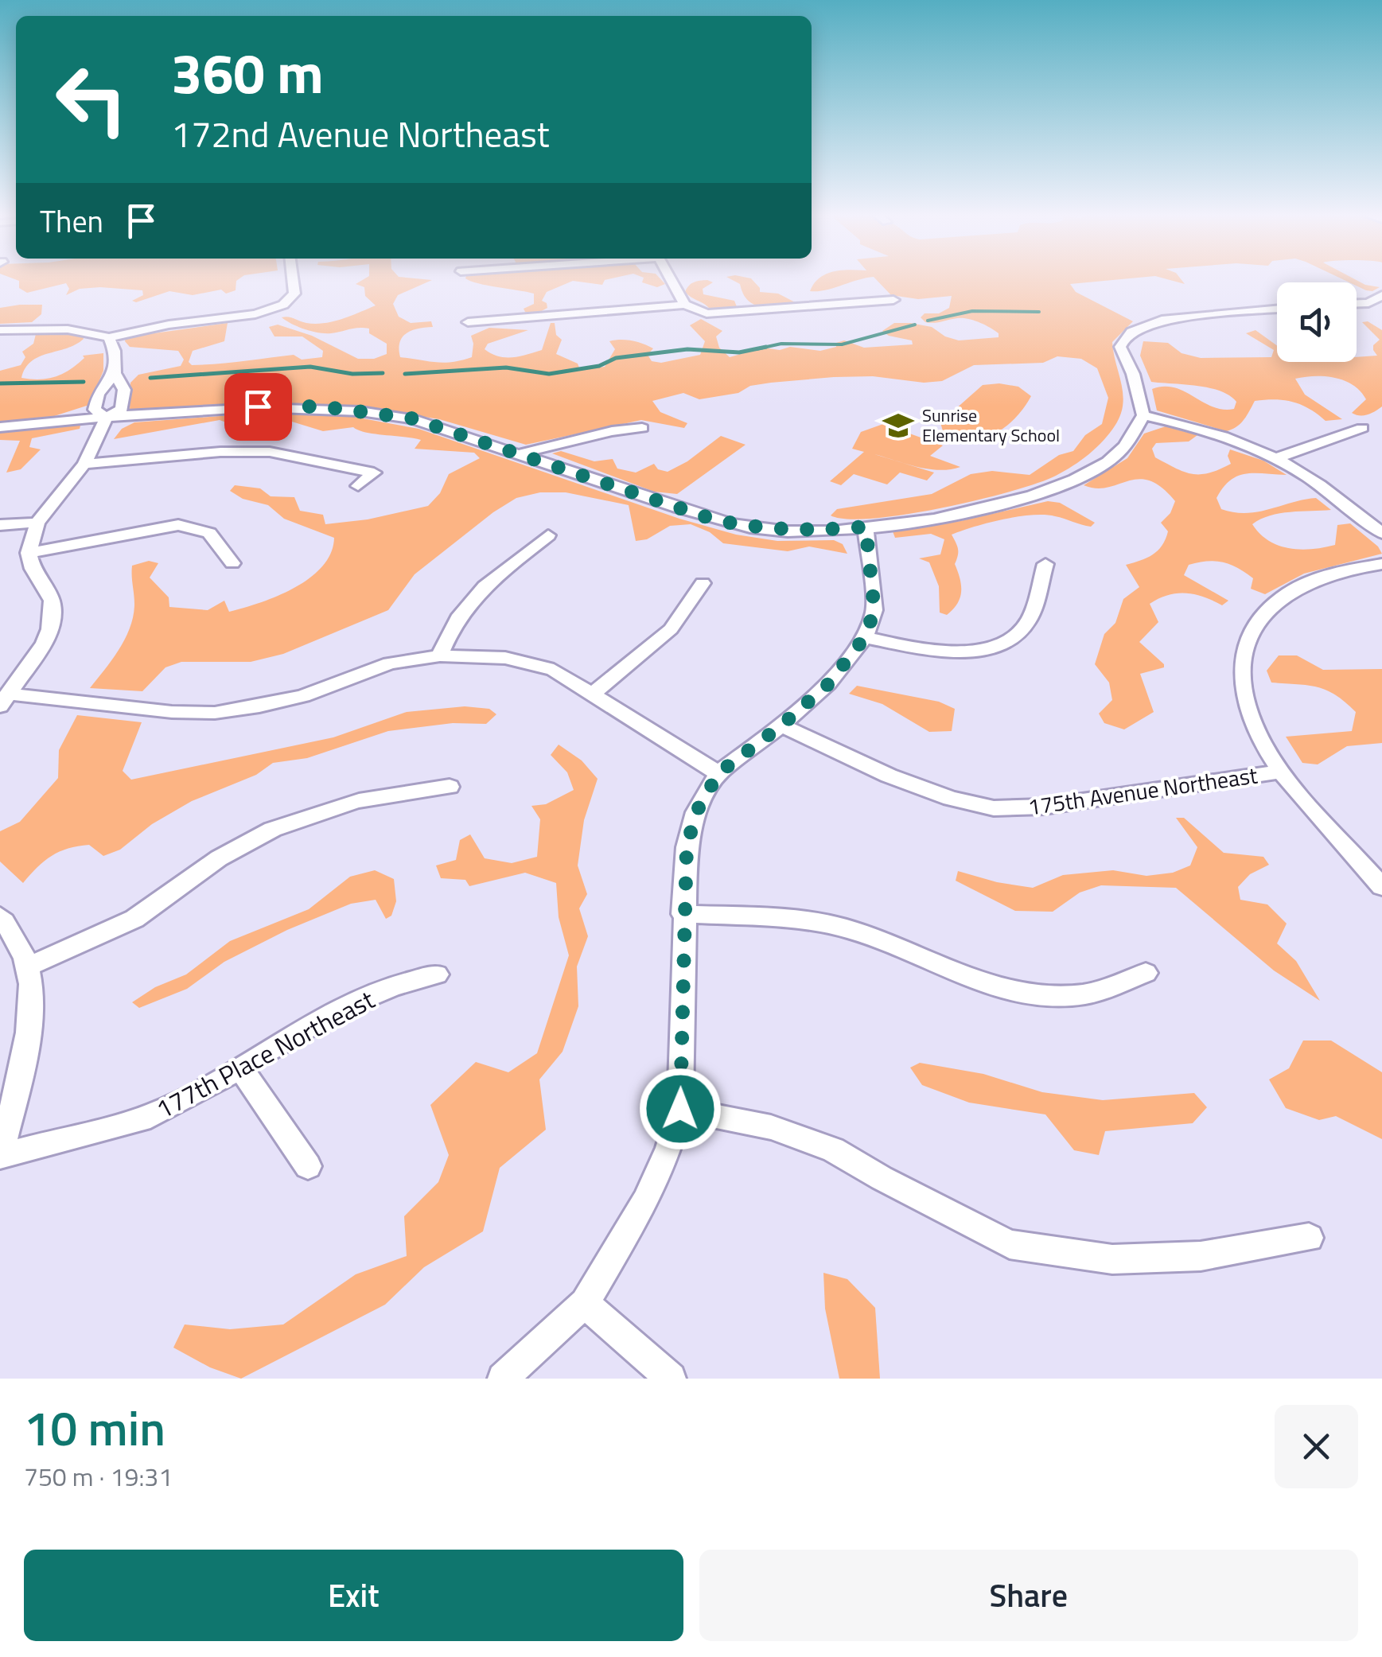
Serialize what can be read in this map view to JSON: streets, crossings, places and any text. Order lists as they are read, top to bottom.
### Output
{
  "streets": {
    "street": ["175th Avenue Northeast", "177th Place Northeast"]
  },
  "places": {
    "school or university": ["Sunrise Elementary School"]
  },
  "page": {
    "turn": ["360 m", "172nd Avenue Northeast"],
    "then": "Then",
    "heading": ["10 min", "750 m · 19:31"],
    "buttons": ["Exit", "Share"]
  }
}
